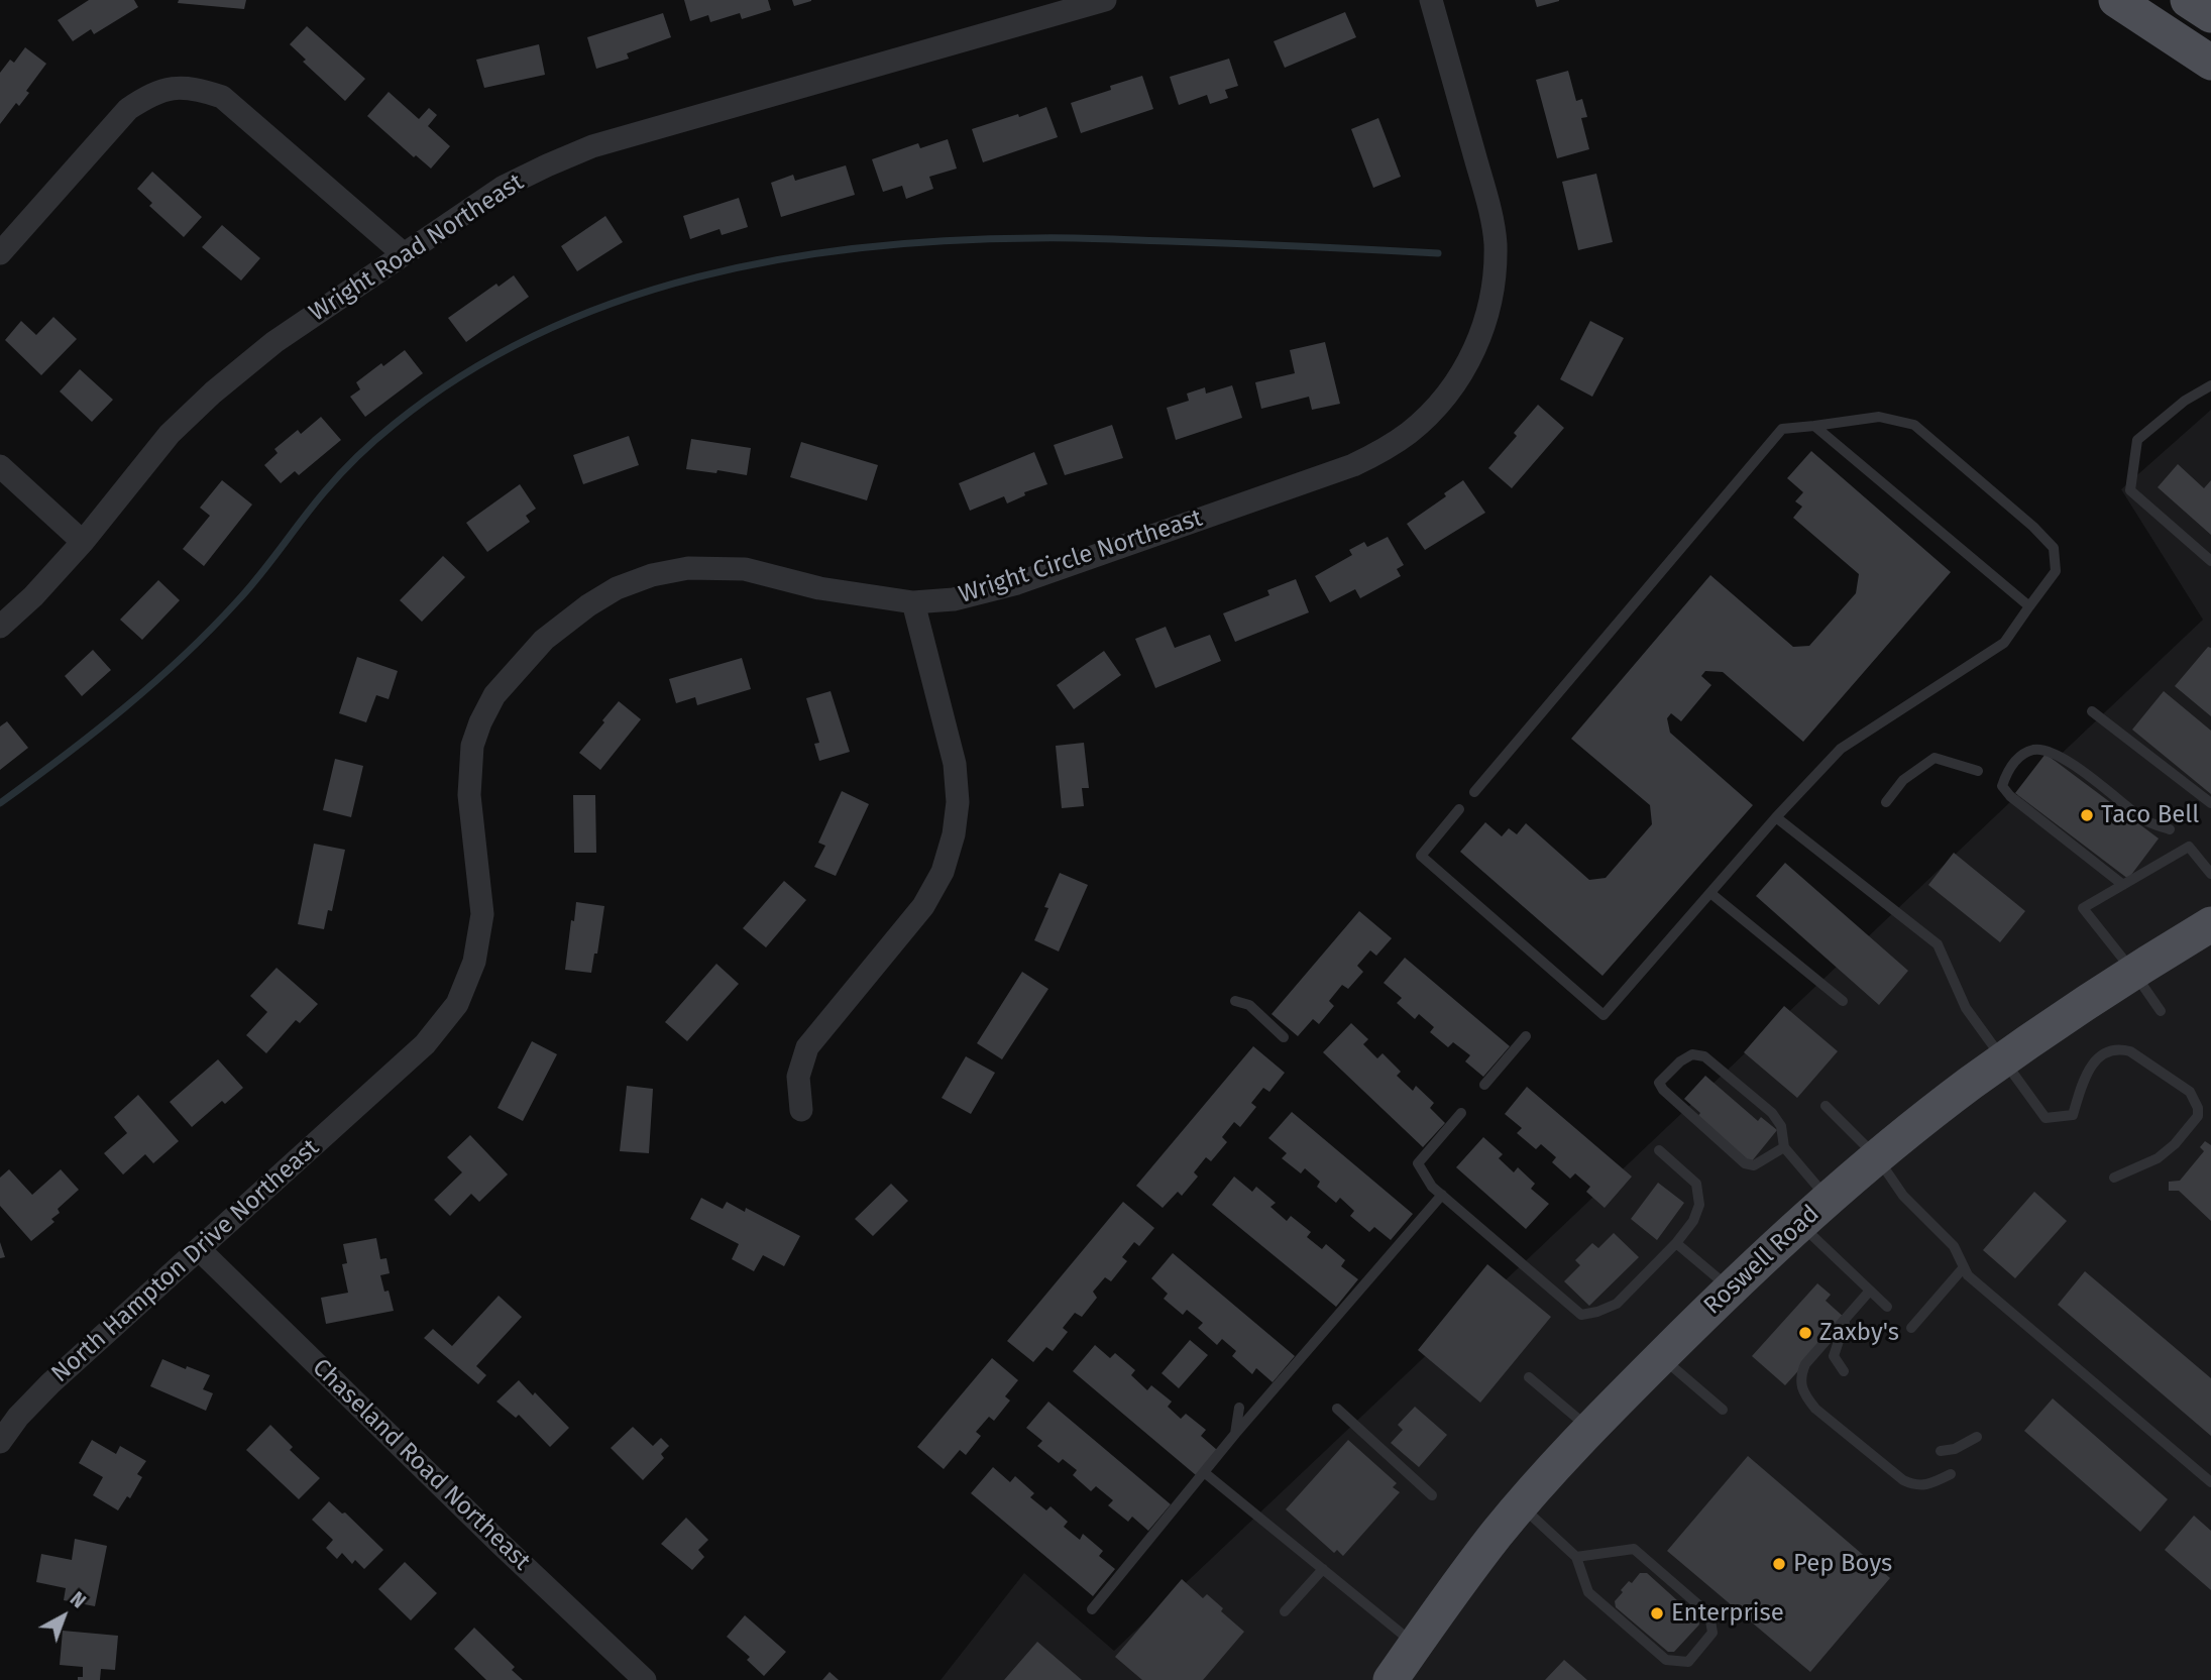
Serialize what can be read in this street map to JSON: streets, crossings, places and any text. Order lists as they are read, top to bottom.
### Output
{
  "streets": {
    "main road": ["Roswell Road"],
    "street": [
      "Wright Road Northeast",
      "Wright Circle Northeast",
      "North Hampton Drive Northeast",
      "Chaseland Road Northeast"
    ]
  },
  "crossings": [
    ["Wright Circle Northeast", "North Hampton Drive Northeast"],
    ["North Hampton Drive Northeast", "Chaseland Road Northeast"]
  ],
  "places": [
    "Taco Bell",
    "Zaxby's",
    "Pep Boys",
    "Enterprise"
  ],
  "north": "top right"
}
